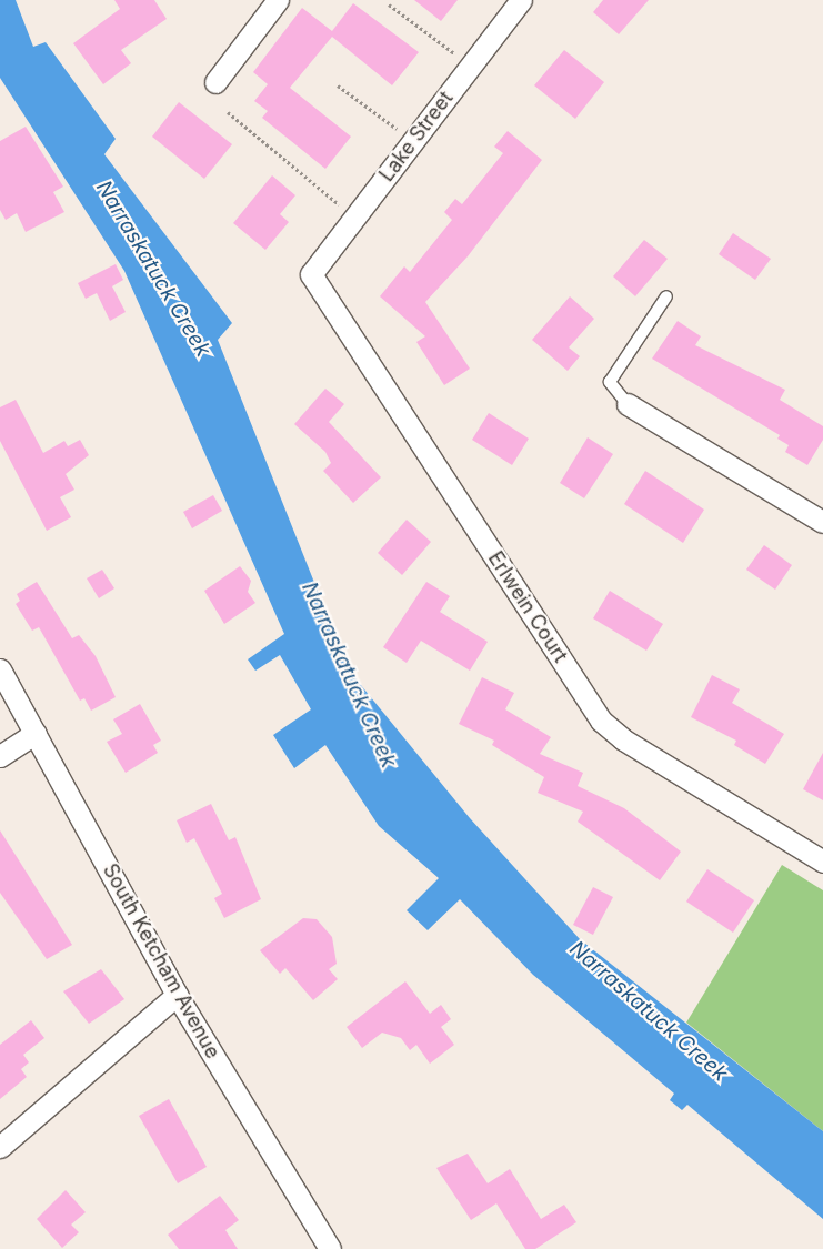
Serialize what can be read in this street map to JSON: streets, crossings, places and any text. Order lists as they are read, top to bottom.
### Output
{
  "streets": {
    "street": ["Lake Street", "Erlwein Court", "South Ketcham Avenue"]
  },
  "crossings": [
    ["Lake Street", "Erlwein Court"]
  ],
  "water": ["Narraskatuck Creek"]
}
